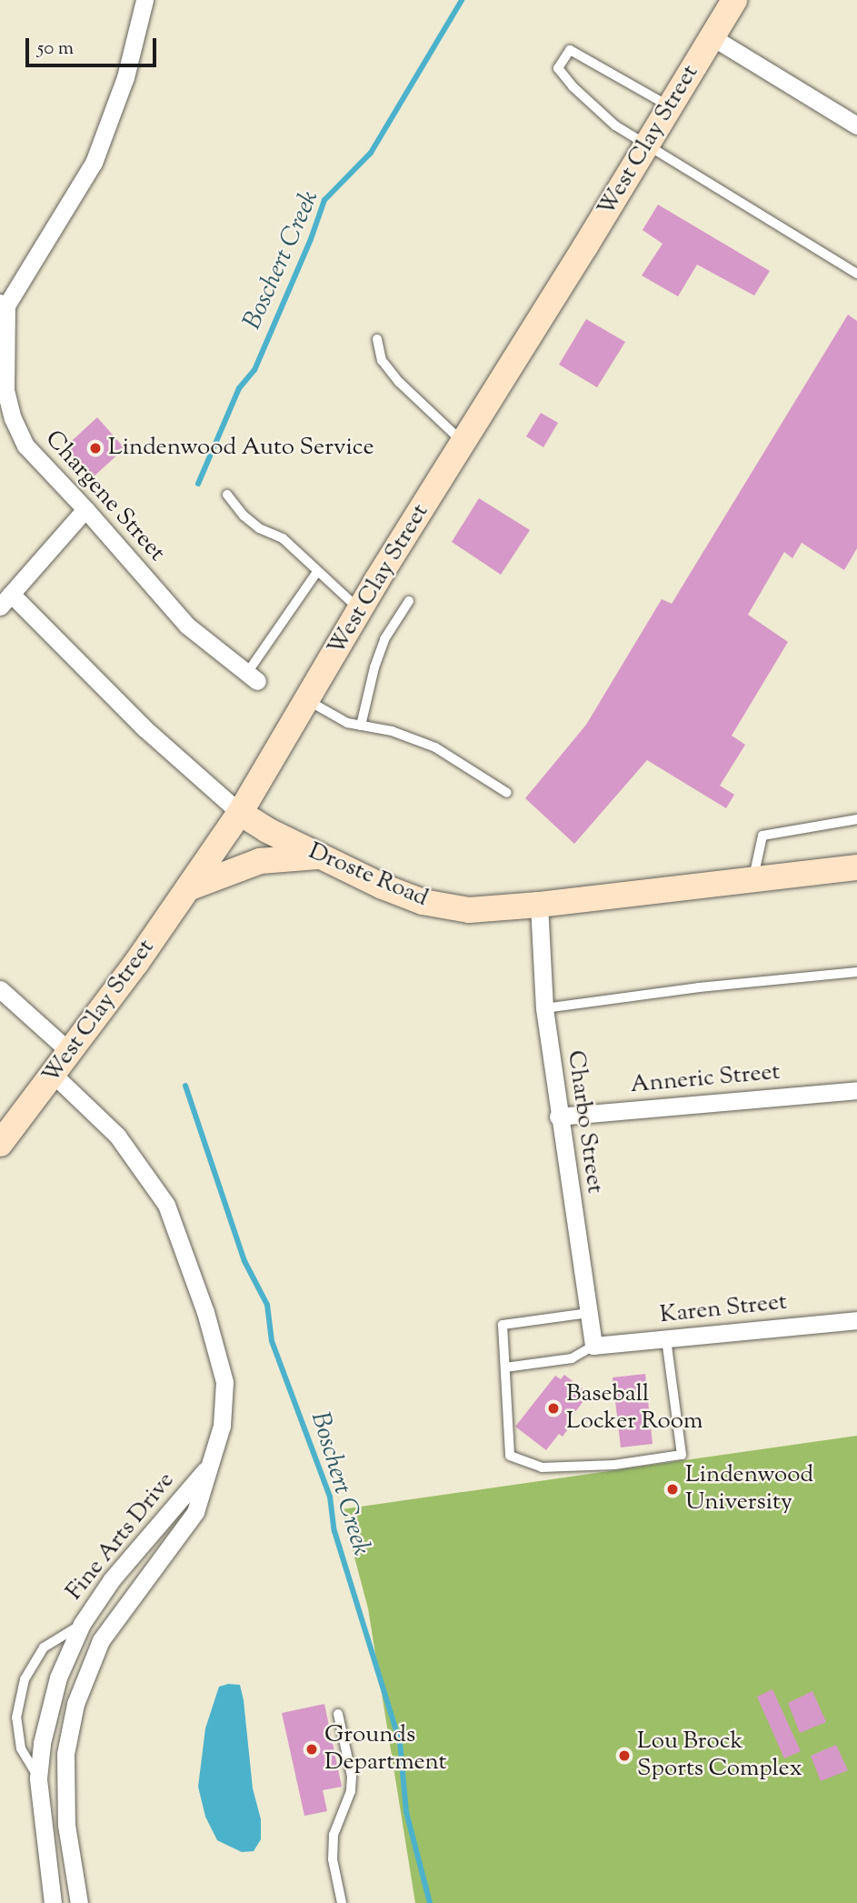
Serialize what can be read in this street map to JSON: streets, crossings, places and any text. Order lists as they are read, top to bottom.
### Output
{
  "streets": {
    "main road": ["West Clay Street", "Droste Road"],
    "street": [
      "Chargene Street",
      "Anneric Street",
      "Charbo Street",
      "Karen Street",
      "Fine Arts Drive"
    ]
  },
  "crossings": [
    ["West Clay Street", "Droste Road"],
    ["West Clay Street", "Fine Arts Drive"],
    ["Droste Road", "Charbo Street"],
    ["Anneric Street", "Charbo Street"],
    ["Charbo Street", "Karen Street"]
  ],
  "water": ["Boschert Creek"],
  "places": [
    "Lindenwood Auto Service",
    "Baseball Locker Room",
    "Lindenwood University",
    "Grounds Department",
    "Lou Brock Sports Complex"
  ],
  "scale_bar": "50 m"
}
